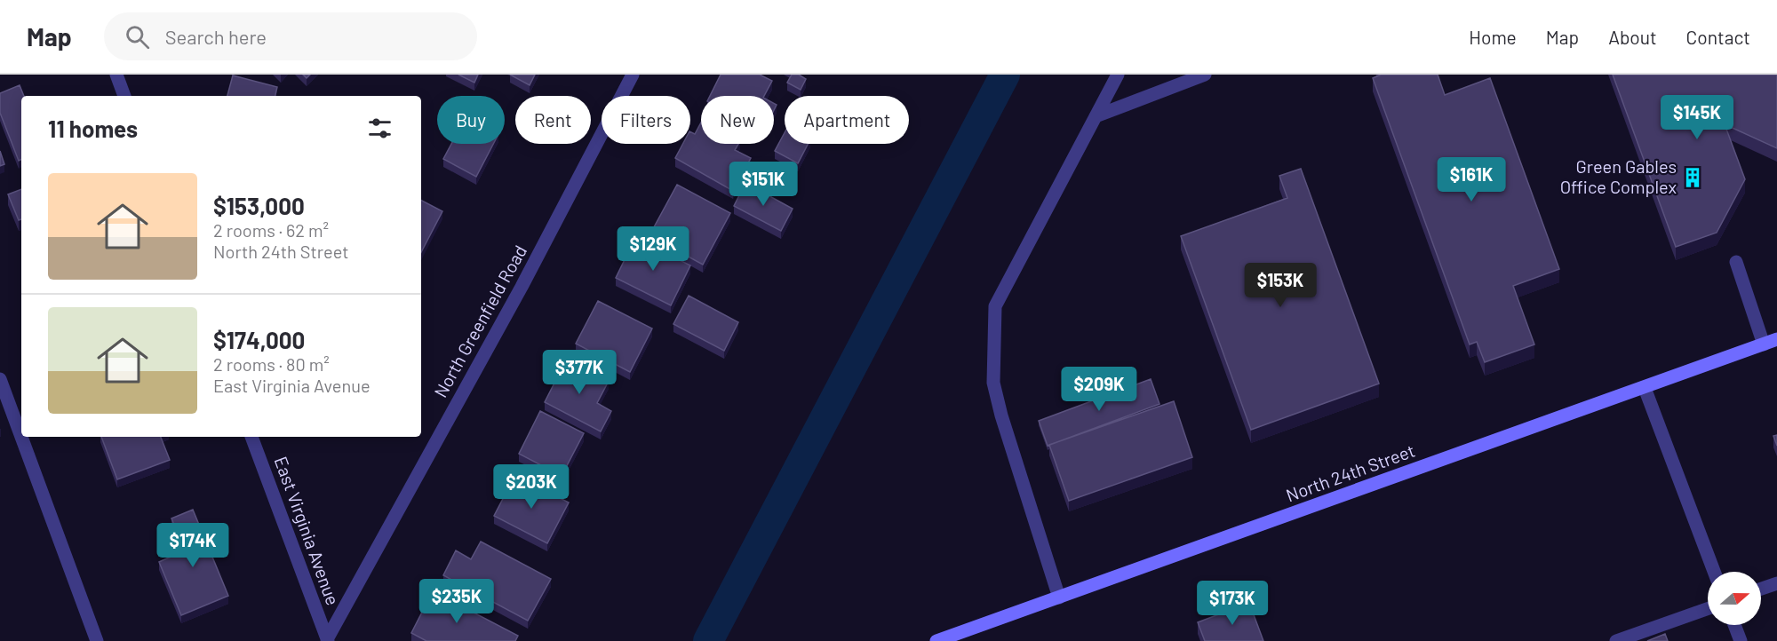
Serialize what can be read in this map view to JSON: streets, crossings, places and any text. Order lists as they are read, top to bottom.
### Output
{
  "streets": {
    "main road": ["North 24th Street"],
    "street": ["North Greenfield Road", "East Virginia Avenue"]
  },
  "crossings": [
    ["North Greenfield Road", "East Virginia Avenue"]
  ],
  "places": {
    "building": ["Green Gables Office Complex"]
  },
  "north": "right",
  "page": {
    "header": "Map",
    "search": "Search here",
    "nav": [
      "Home",
      "Map",
      "About",
      "Contact"
    ],
    "price": [
      "$145K",
      "$161K",
      "$151K",
      "$129K",
      "$153K",
      "$377K",
      "$209K",
      "$203K",
      "$174K",
      "$235K",
      "$173K"
    ],
    "chip": [
      "Buy",
      "Rent",
      "Filters",
      "New",
      "Apartment"
    ],
    "heading": "11 homes",
    "list": [
      {
        "name": "$153,000",
        "note": "2 rooms · 62 m² · North 24th Street"
      },
      {
        "name": "$174,000",
        "note": "2 rooms · 80 m² · East Virginia Avenue"
      }
    ]
  }
}
